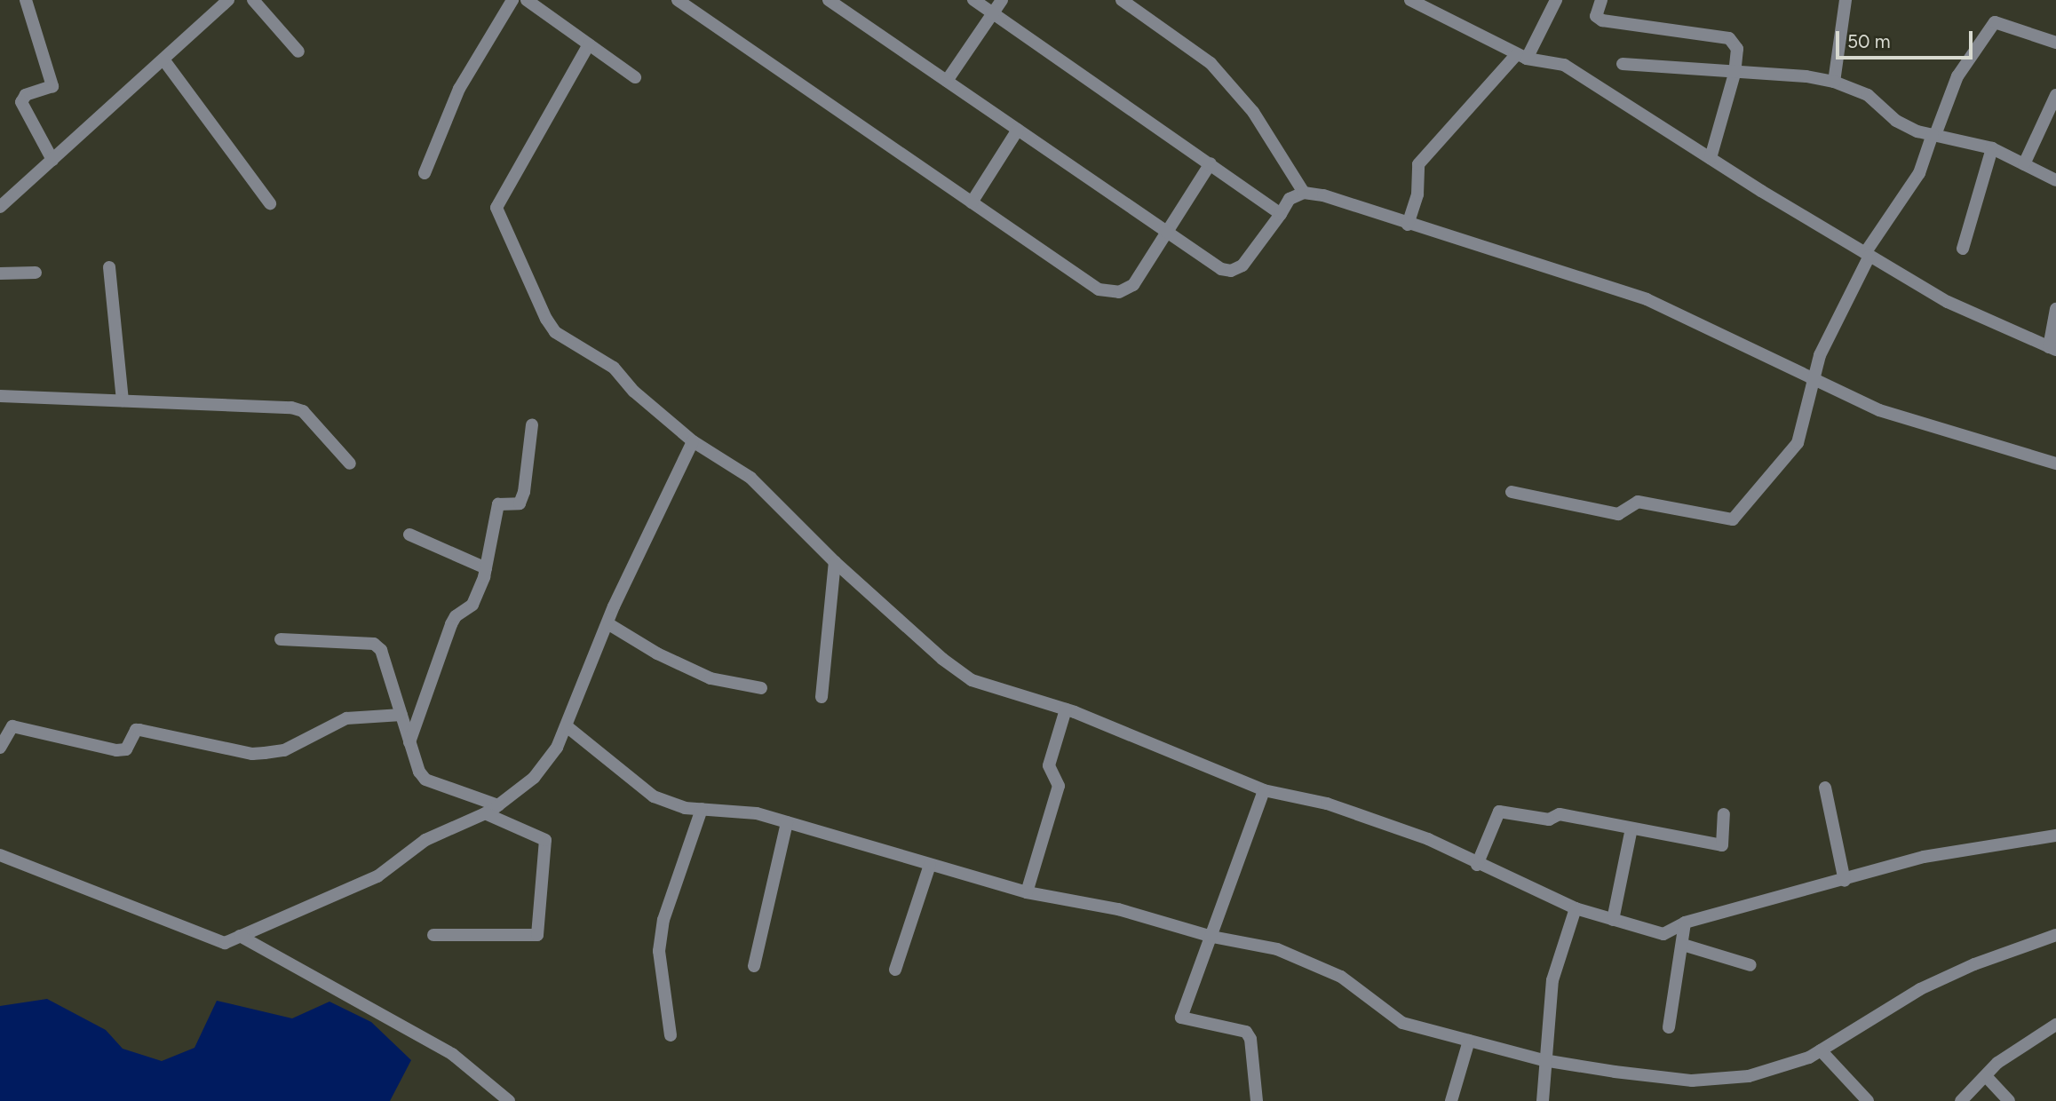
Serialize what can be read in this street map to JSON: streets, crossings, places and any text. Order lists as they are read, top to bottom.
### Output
{
  "scale_bar": "50 m"
}
